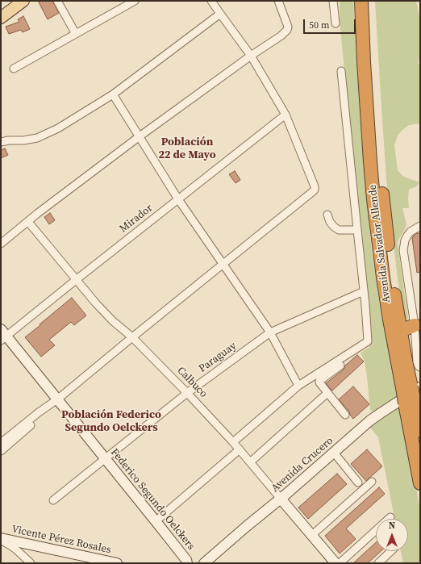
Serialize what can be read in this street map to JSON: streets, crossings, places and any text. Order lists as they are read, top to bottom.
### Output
{
  "streets": {
    "highway": ["Avenida Salvador Allende"],
    "main road": [
      "Calbuco",
      "Avenida Crucero",
      "Federico Segundo Oelckers",
      "Vicente Pérez Rosales"
    ],
    "street": ["Mirador", "Paraguay"]
  },
  "crossings": [
    ["Mirador", "Calbuco"],
    ["Mirador", "Federico Segundo Oelckers"],
    ["Avenida Salvador Allende", "Avenida Crucero"],
    ["Paraguay", "Calbuco"],
    ["Paraguay", "Federico Segundo Oelckers"],
    ["Calbuco", "Avenida Crucero"]
  ],
  "districts": ["Población 22 de Mayo", "Población Federico Segundo Oelckers"],
  "scale_bar": "50 m",
  "north": "top"
}
